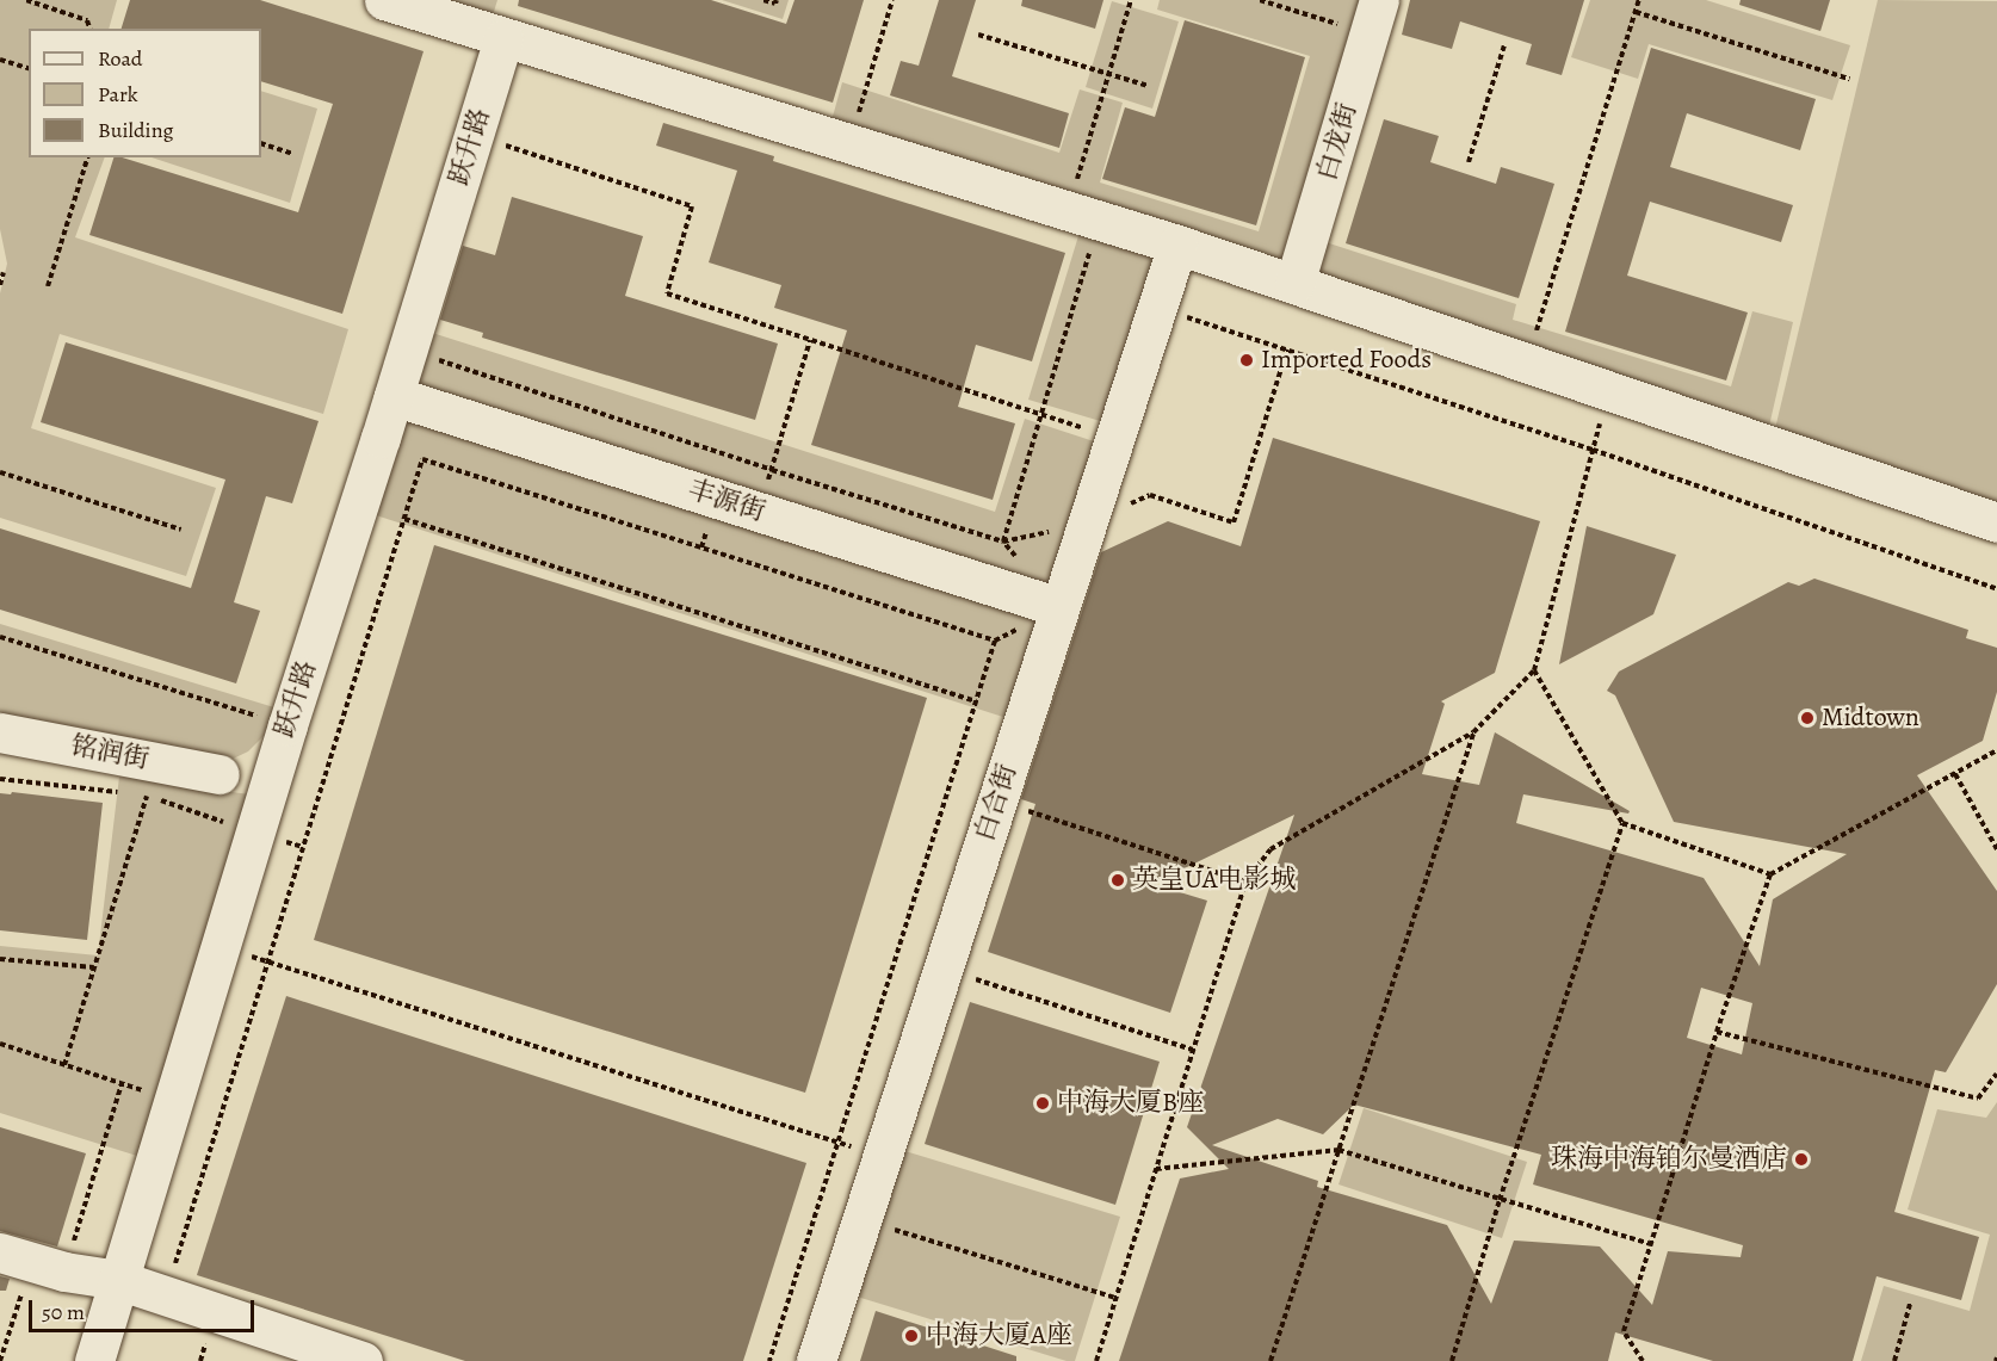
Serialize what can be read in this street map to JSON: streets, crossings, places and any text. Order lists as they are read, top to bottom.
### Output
{
  "streets": {
    "street": [
      "白龙街",
      "跃升路",
      "丰源街",
      "铭润街",
      "白合街"
    ]
  },
  "crossings": [
    ["跃升路", "丰源街"],
    ["跃升路", "铭润街"],
    ["丰源街", "白合街"]
  ],
  "places": [
    "Imported Foods",
    "Midtown",
    "英皇UA电影城",
    "中海大厦B座",
    "珠海中海铂尔曼酒店",
    "中海大厦A座"
  ],
  "legend": ["Road", "Park", "Building"],
  "scale_bar": "50 m"
}
